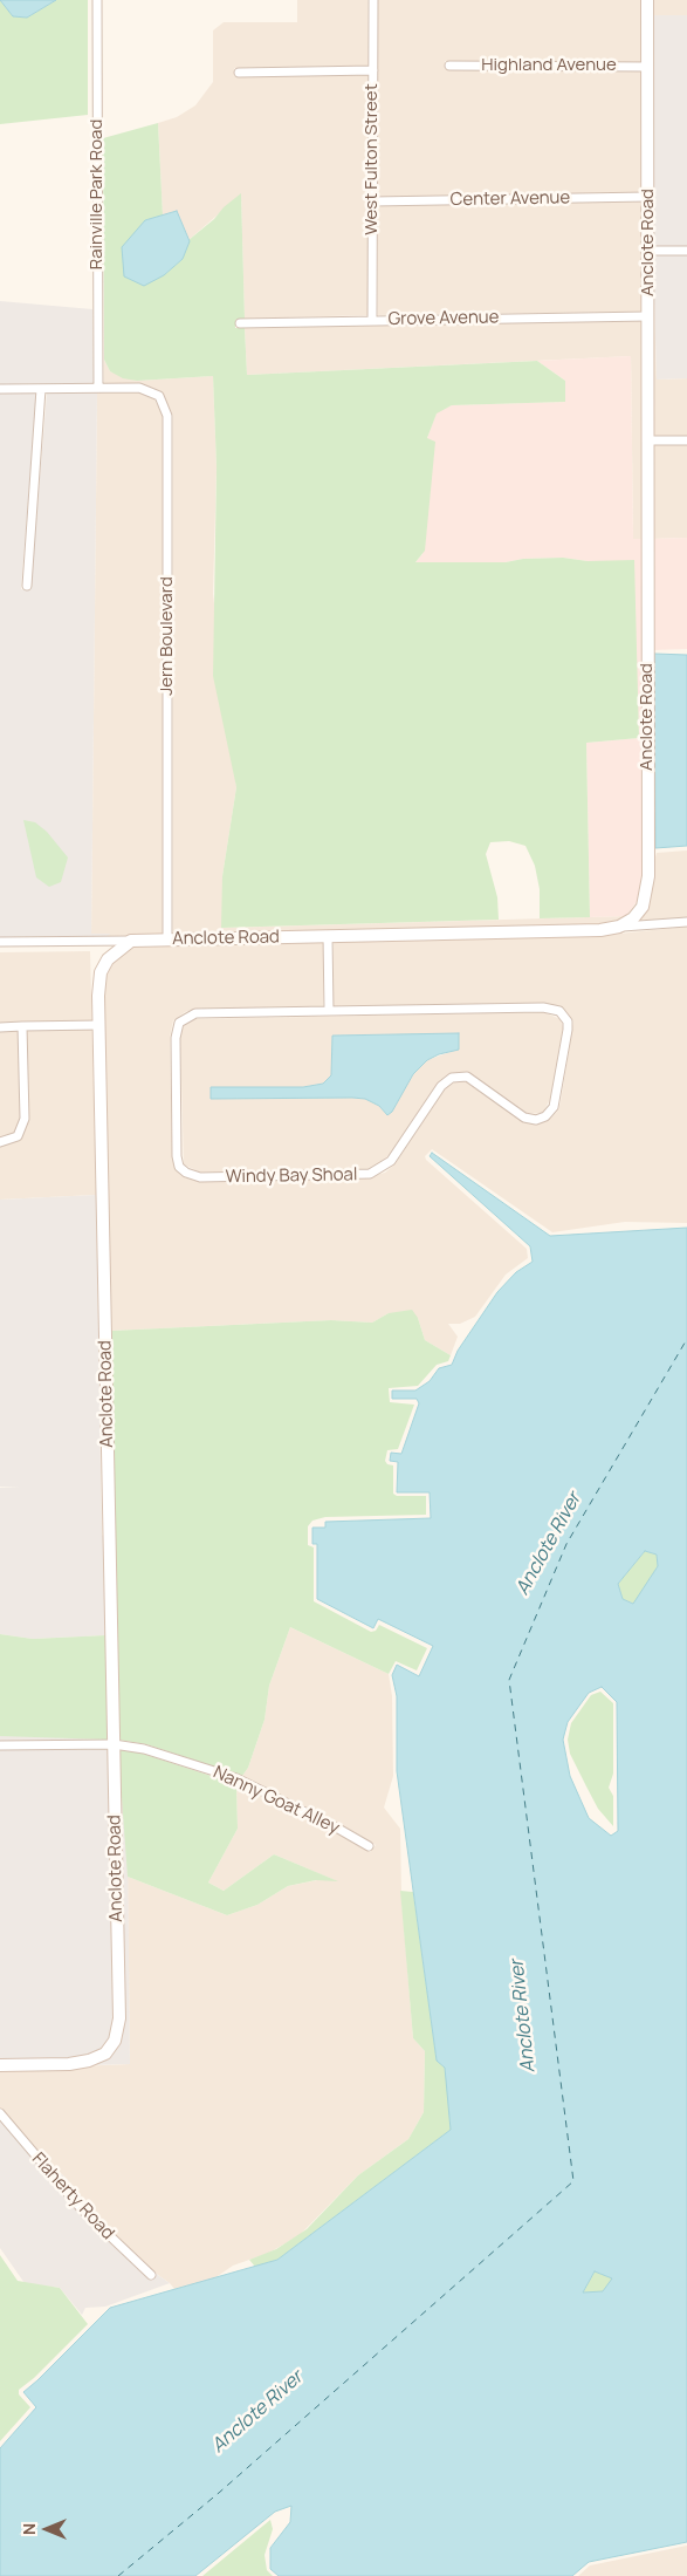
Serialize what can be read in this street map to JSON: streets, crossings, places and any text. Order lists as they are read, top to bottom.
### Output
{
  "streets": {
    "street": [
      "Highland Avenue",
      "West Fulton Street",
      "Rainville Park Road",
      "Center Avenue",
      "Anclote Road",
      "Grove Avenue",
      "Jern Boulevard",
      "Windy Bay Shoal",
      "Nanny Goat Alley",
      "Flaherty Road"
    ]
  },
  "crossings": [
    ["Highland Avenue", "Anclote Road"],
    ["West Fulton Street", "Center Avenue"],
    ["West Fulton Street", "Grove Avenue"],
    ["Rainville Park Road", "Jern Boulevard"],
    ["Center Avenue", "Anclote Road"],
    ["Anclote Road", "Grove Avenue"],
    ["Anclote Road", "Jern Boulevard"],
    ["Anclote Road", "Nanny Goat Alley"]
  ],
  "water": ["Anclote River"],
  "north": "left"
}
